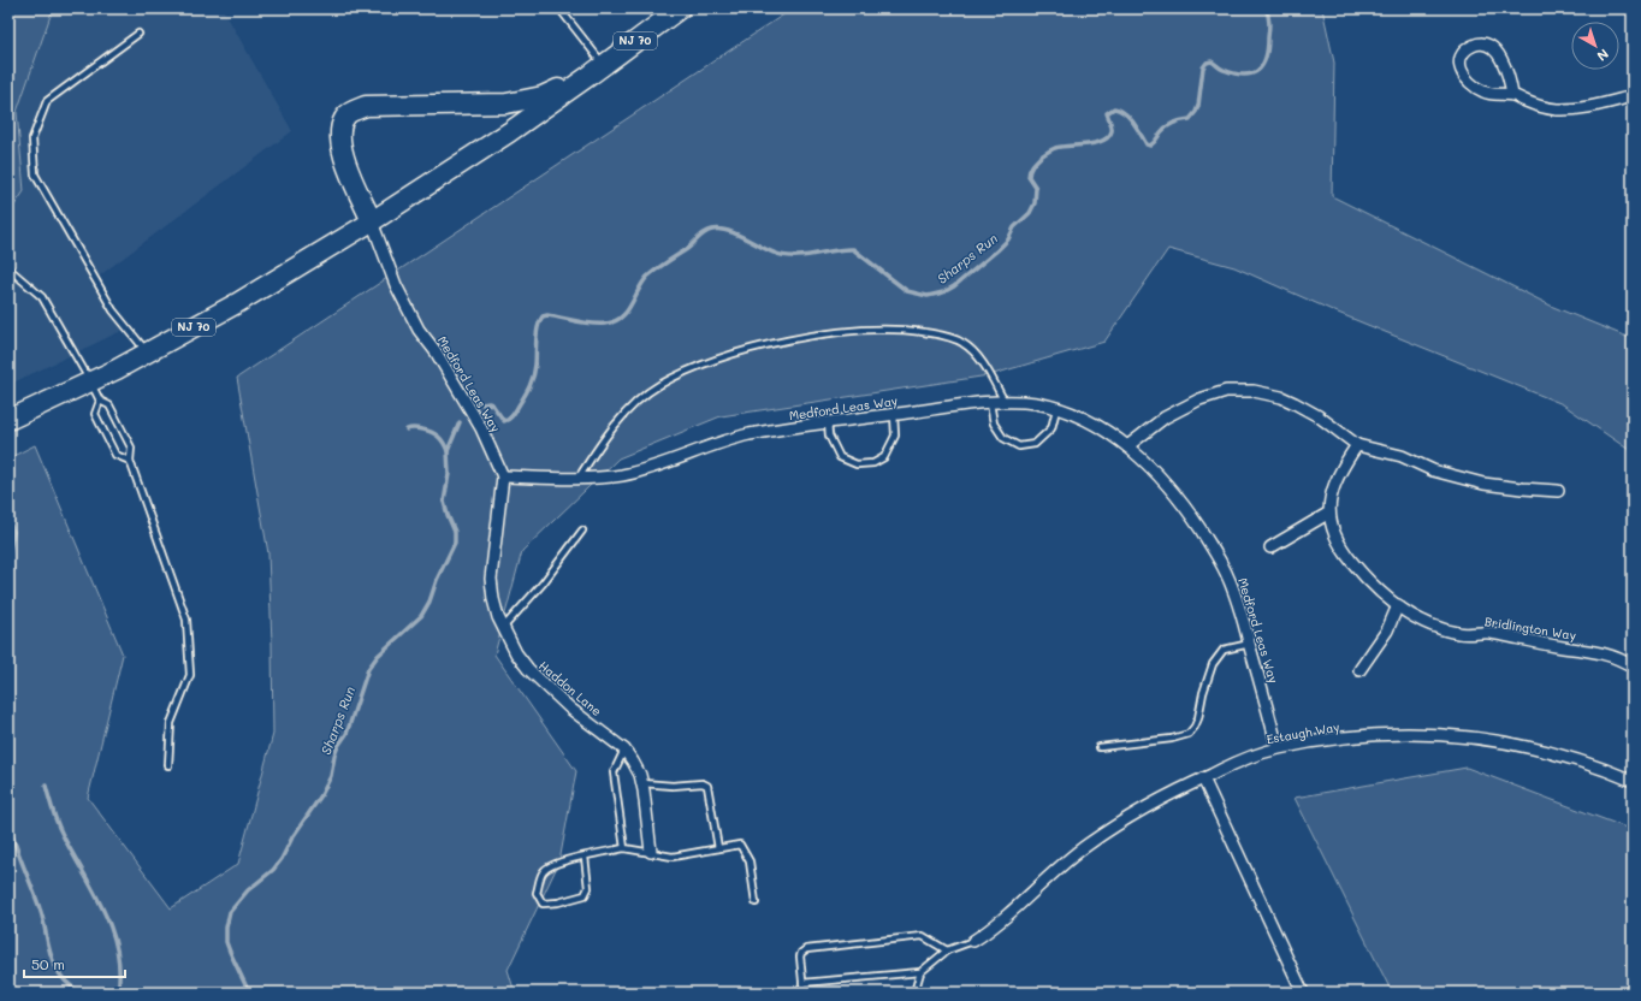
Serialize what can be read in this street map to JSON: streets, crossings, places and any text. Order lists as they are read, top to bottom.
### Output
{
  "streets": {
    "highway": ["NJ 70"],
    "street": [
      "Medford Leas Way",
      "Bridlington Way",
      "Haddon Lane",
      "Estaugh Way"
    ]
  },
  "crossings": [
    ["NJ 70", "Medford Leas Way"],
    ["Medford Leas Way", "Haddon Lane"],
    ["Medford Leas Way", "Estaugh Way"]
  ],
  "water": ["Sharps Run"],
  "scale_bar": "50 m",
  "north": "bottom right"
}
